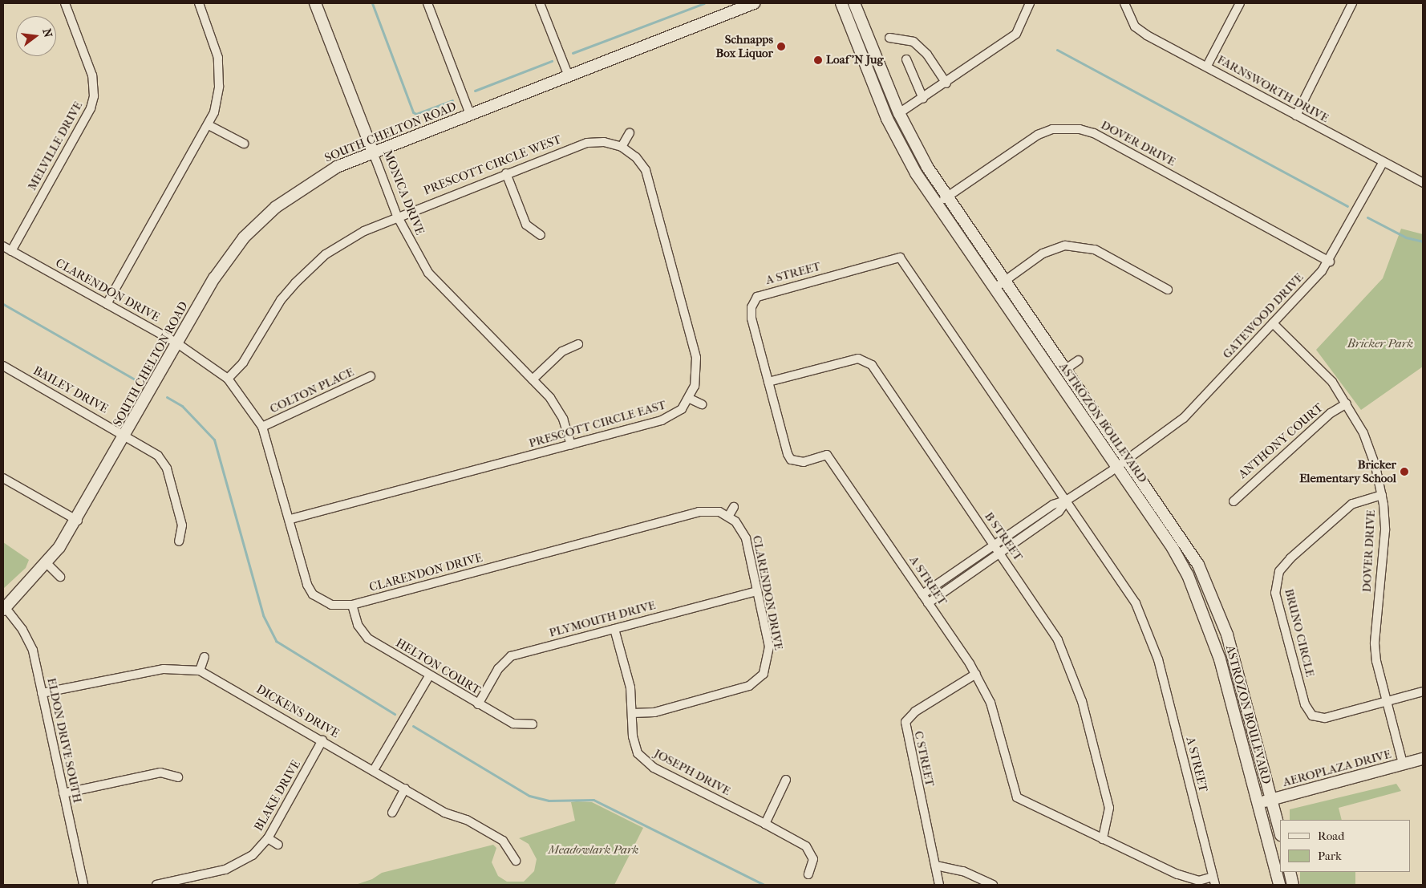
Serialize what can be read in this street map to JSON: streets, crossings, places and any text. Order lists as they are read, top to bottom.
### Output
{
  "streets": {
    "main road": [
      "SOUTH CHELTON ROAD",
      "MONICA DRIVE",
      "ASTROZON BOULEVARD",
      "AEROPLAZA DRIVE"
    ],
    "street": [
      "FARNSWORTH DRIVE",
      "DOVER DRIVE",
      "MELVILLE DRIVE",
      "PRESCOTT CIRCLE WEST",
      "A STREET",
      "CLARENDON DRIVE",
      "GATEWOOD DRIVE",
      "BAILEY DRIVE",
      "COLTON PLACE",
      "PRESCOTT CIRCLE EAST",
      "ANTHONY COURT",
      "B STREET",
      "PLYMOUTH DRIVE",
      "BRUNO CIRCLE",
      "HELTON COURT",
      "DICKENS DRIVE",
      "ELDON DRIVE SOUTH",
      "C STREET",
      "JOSEPH DRIVE",
      "BLAKE DRIVE"
    ]
  },
  "crossings": [
    ["FARNSWORTH DRIVE", "GATEWOOD DRIVE"],
    ["SOUTH CHELTON ROAD", "MONICA DRIVE"],
    ["SOUTH CHELTON ROAD", "CLARENDON DRIVE"],
    ["SOUTH CHELTON ROAD", "BAILEY DRIVE"],
    ["SOUTH CHELTON ROAD", "ELDON DRIVE SOUTH"],
    ["DOVER DRIVE", "GATEWOOD DRIVE"],
    ["DOVER DRIVE", "ASTROZON BOULEVARD"],
    ["DOVER DRIVE", "ANTHONY COURT"],
    ["DOVER DRIVE", "BRUNO CIRCLE"],
    ["DOVER DRIVE", "AEROPLAZA DRIVE"],
    ["MELVILLE DRIVE", "CLARENDON DRIVE"],
    ["PRESCOTT CIRCLE WEST", "MONICA DRIVE"],
    ["PRESCOTT CIRCLE WEST", "CLARENDON DRIVE"],
    ["PRESCOTT CIRCLE WEST", "PRESCOTT CIRCLE EAST"],
    ["MONICA DRIVE", "PRESCOTT CIRCLE EAST"],
    ["A STREET", "GATEWOOD DRIVE"],
    ["A STREET", "B STREET"],
    ["A STREET", "C STREET"],
    ["CLARENDON DRIVE", "COLTON PLACE"],
    ["CLARENDON DRIVE", "PRESCOTT CIRCLE EAST"],
    ["CLARENDON DRIVE", "PLYMOUTH DRIVE"],
    ["CLARENDON DRIVE", "HELTON COURT"],
    ["CLARENDON DRIVE", "JOSEPH DRIVE"],
    ["GATEWOOD DRIVE", "ASTROZON BOULEVARD"],
    ["GATEWOOD DRIVE", "B STREET"],
    ["ASTROZON BOULEVARD", "AEROPLAZA DRIVE"],
    ["PLYMOUTH DRIVE", "HELTON COURT"],
    ["PLYMOUTH DRIVE", "JOSEPH DRIVE"],
    ["DICKENS DRIVE", "ELDON DRIVE SOUTH"],
    ["DICKENS DRIVE", "BLAKE DRIVE"]
  ],
  "parks": ["Bricker Park", "Meadowlark Park"],
  "places": ["Schnapps Box Liquor", "Loaf 'N Jug", "Bricker Elementary School"],
  "legend": ["Road", "Park"],
  "north": "right"
}
